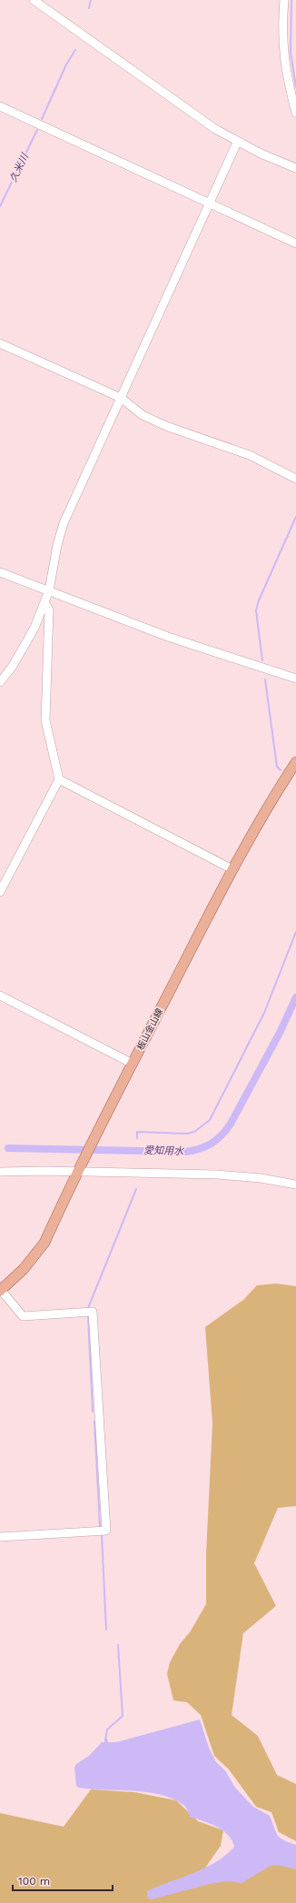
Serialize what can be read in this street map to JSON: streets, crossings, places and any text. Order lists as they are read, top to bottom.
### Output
{
  "streets": {
    "main road": ["板山金山線"]
  },
  "water": ["久米川", "愛知用水"],
  "scale_bar": "100 m"
}
